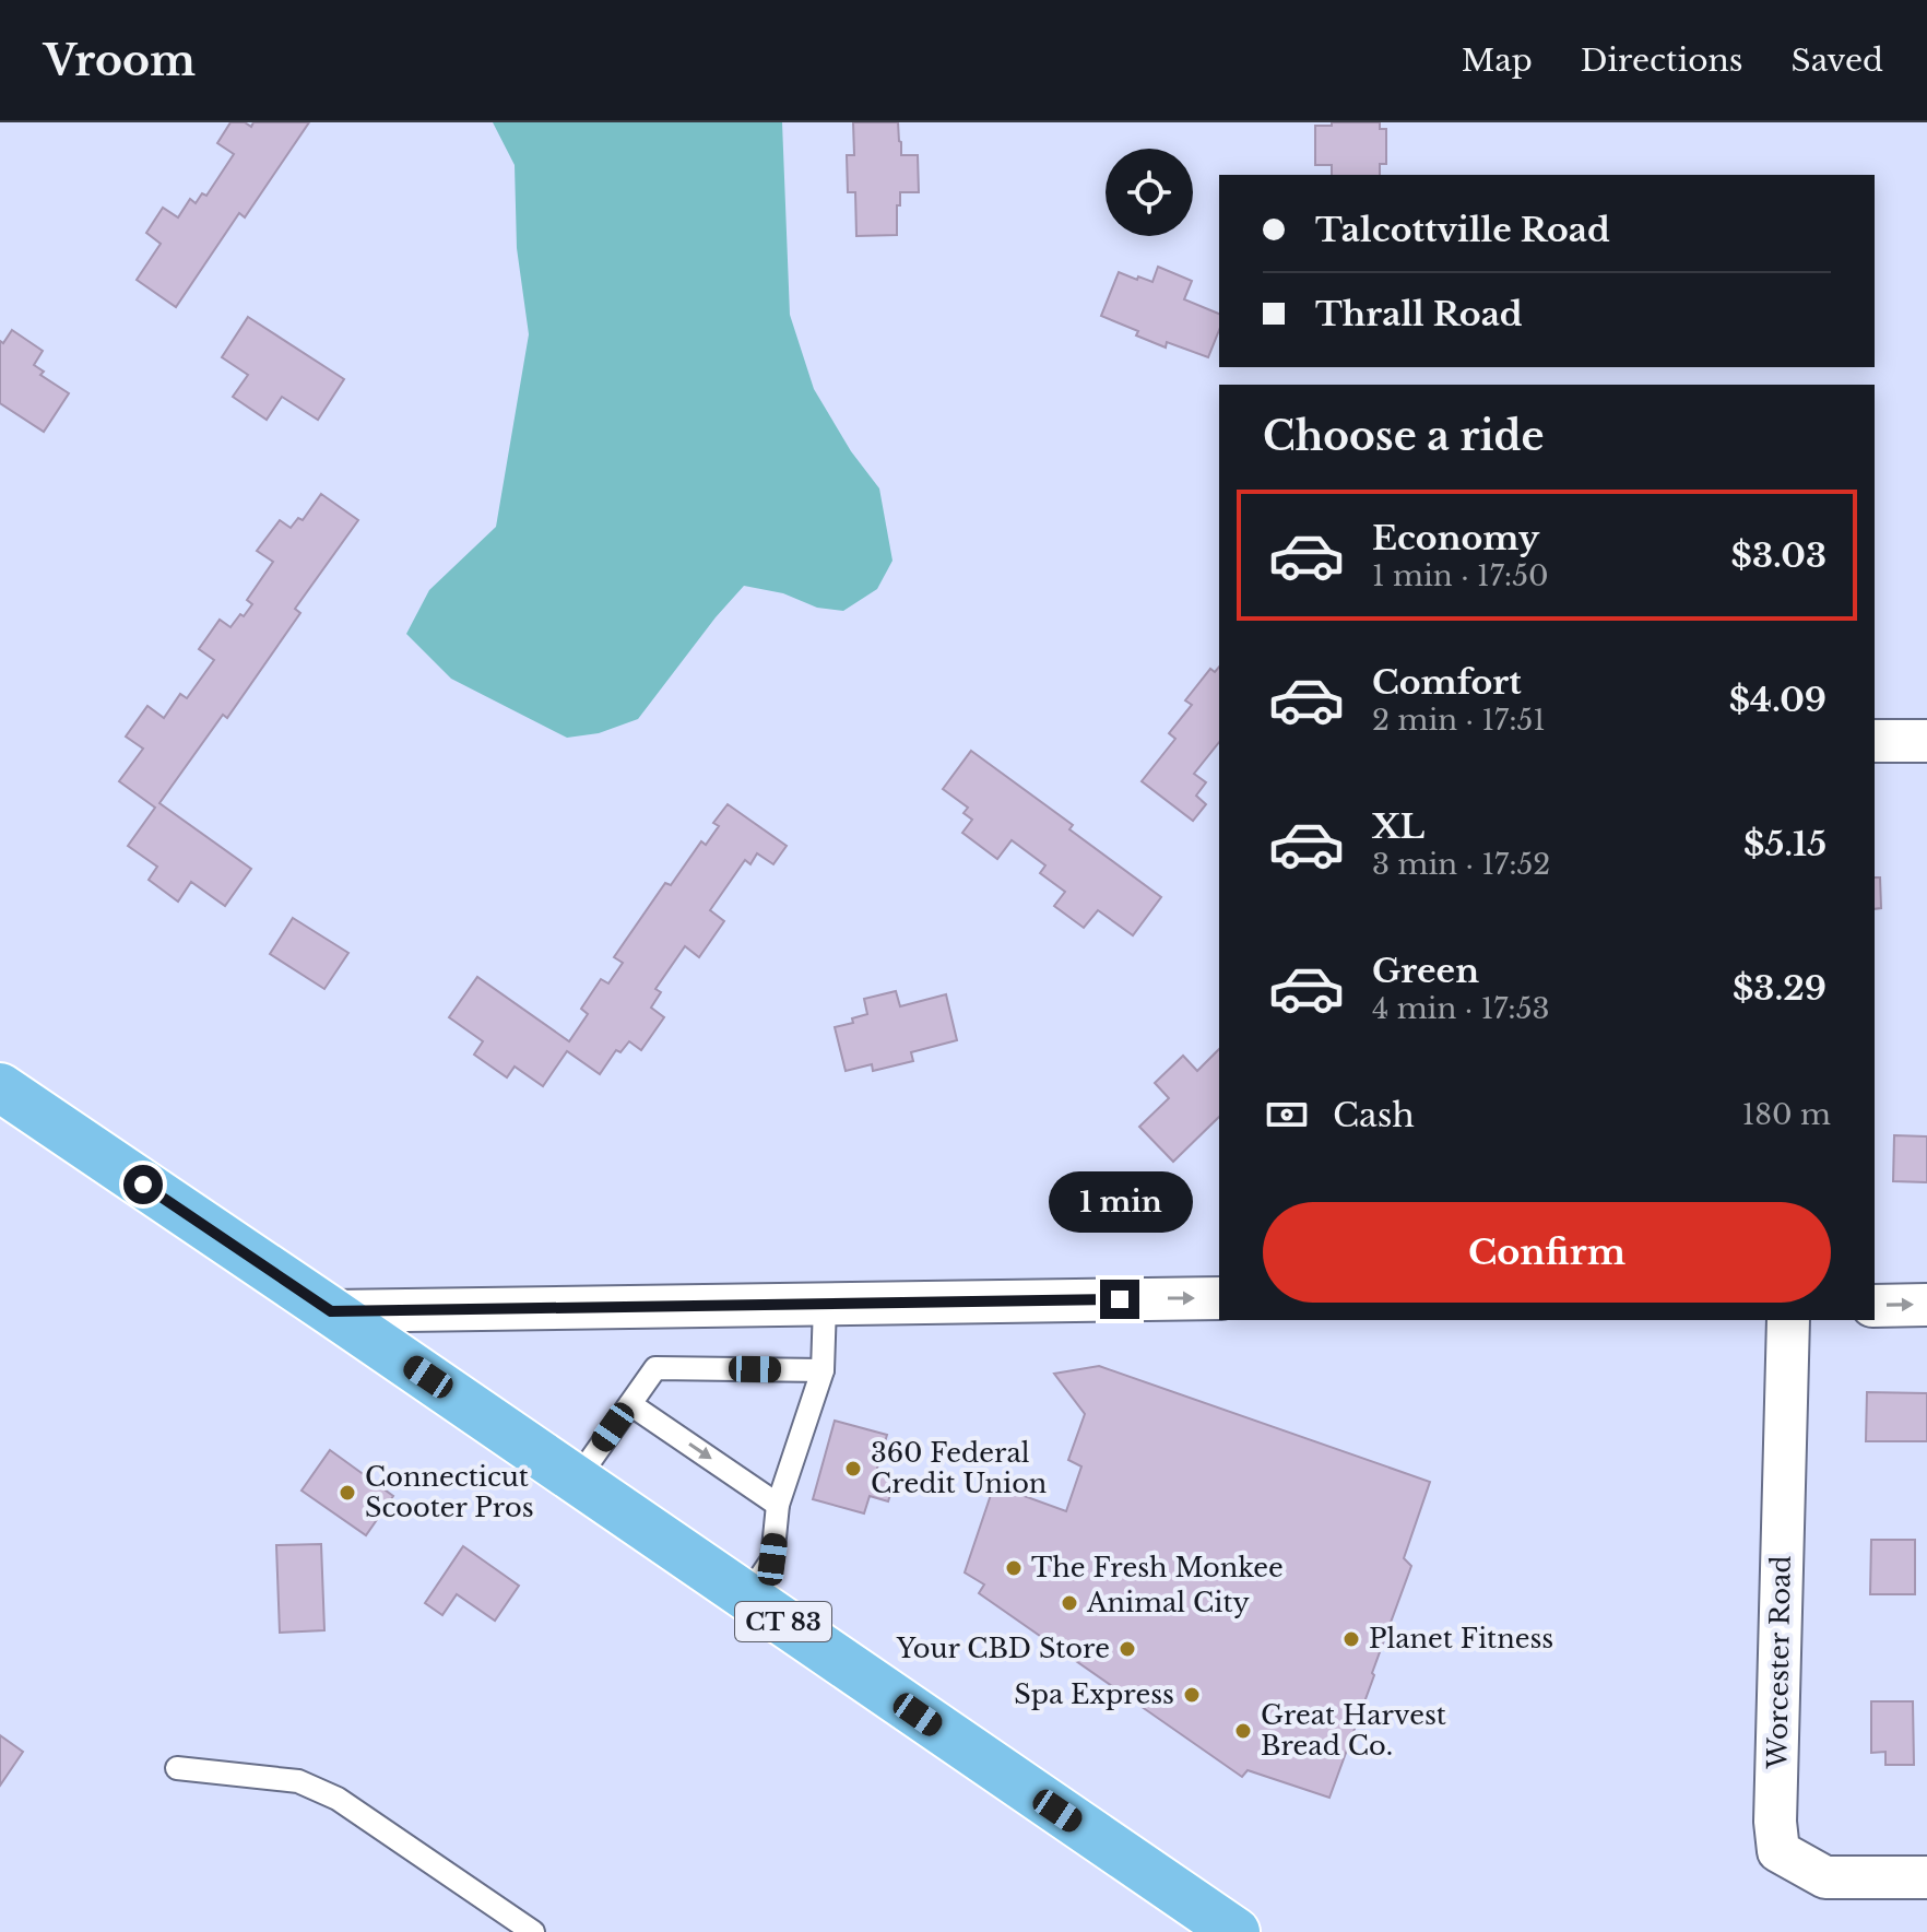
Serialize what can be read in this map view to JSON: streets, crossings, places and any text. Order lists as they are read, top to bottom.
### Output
{
  "streets": {
    "main road": ["CT 83"],
    "street": ["Worcester Road"]
  },
  "places": [
    "360 Federal Credit Union",
    "Connecticut Scooter Pros",
    "The Fresh Monkee",
    "Animal City",
    "Planet Fitness",
    "Your CBD Store",
    "Spa Express",
    "Great Harvest Bread Co."
  ],
  "page": {
    "header": "Vroom",
    "nav": ["Map", "Directions", "Saved"],
    "banner": ["Talcottville Road", "Thrall Road"],
    "heading": "Choose a ride",
    "list": [
      {
        "name": "Economy",
        "note": "1 min · 17:50",
        "value": "$3.03"
      },
      {
        "name": "Comfort",
        "note": "2 min · 17:51",
        "value": "$4.09"
      },
      {
        "name": "XL",
        "note": "3 min · 17:52",
        "value": "$5.15"
      },
      {
        "name": "Green",
        "note": "4 min · 17:53",
        "value": "$3.29"
      }
    ],
    "pay": ["Cash", "180 m"],
    "bubble": "1 min",
    "buttons": "Confirm"
  }
}
